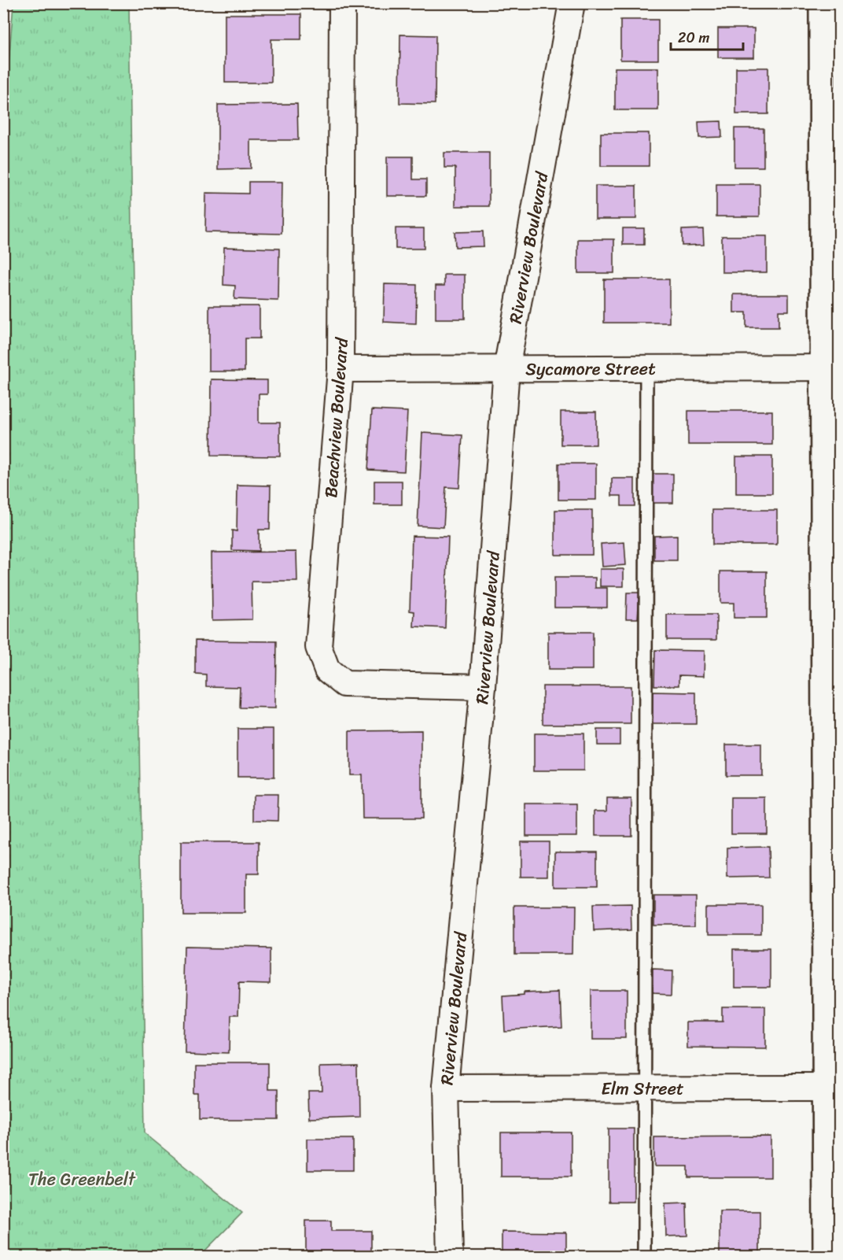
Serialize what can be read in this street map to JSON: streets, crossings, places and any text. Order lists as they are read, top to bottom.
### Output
{
  "streets": {
    "street": [
      "Riverview Boulevard",
      "Sycamore Street",
      "Beachview Boulevard",
      "Elm Street"
    ]
  },
  "crossings": [
    ["Riverview Boulevard", "Sycamore Street"],
    ["Riverview Boulevard", "Beachview Boulevard"],
    ["Riverview Boulevard", "Elm Street"],
    ["Sycamore Street", "Beachview Boulevard"]
  ],
  "parks": ["The Greenbelt"],
  "scale_bar": "20 m"
}
